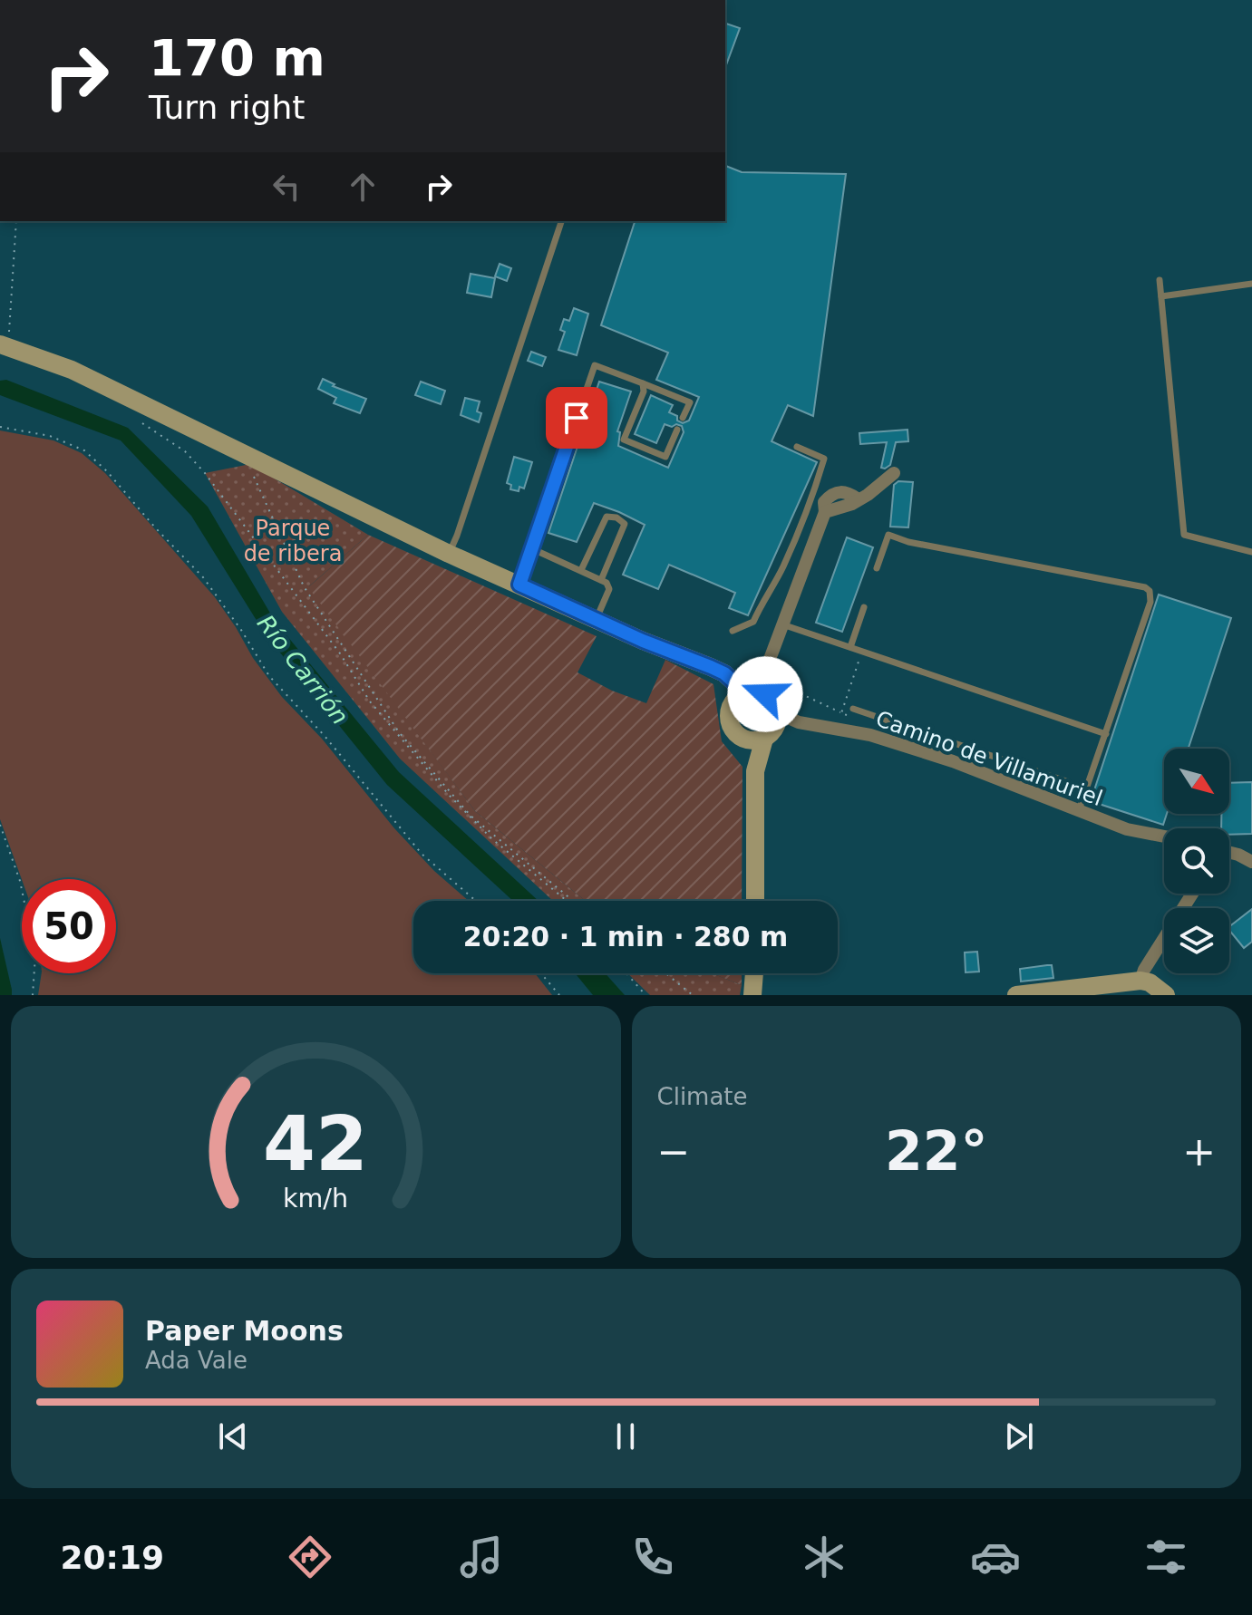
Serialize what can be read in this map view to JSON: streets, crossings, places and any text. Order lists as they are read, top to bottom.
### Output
{
  "streets": {
    "street": ["Camino de Villamuriel"]
  },
  "water": ["Río Carrión"],
  "parks": ["Parque de ribera"],
  "north": "bottom right",
  "page": {
    "turn": ["170 m", "Turn right"],
    "limit": "50",
    "trip": "20:20 · 1 min · 280 m",
    "tile": "Climate",
    "heat": ["−", "22°", "+"],
    "song": ["Paper Moons", "Ada Vale"],
    "tabs": "20:19",
    "gauge": ["42", "km/h"]
  }
}
